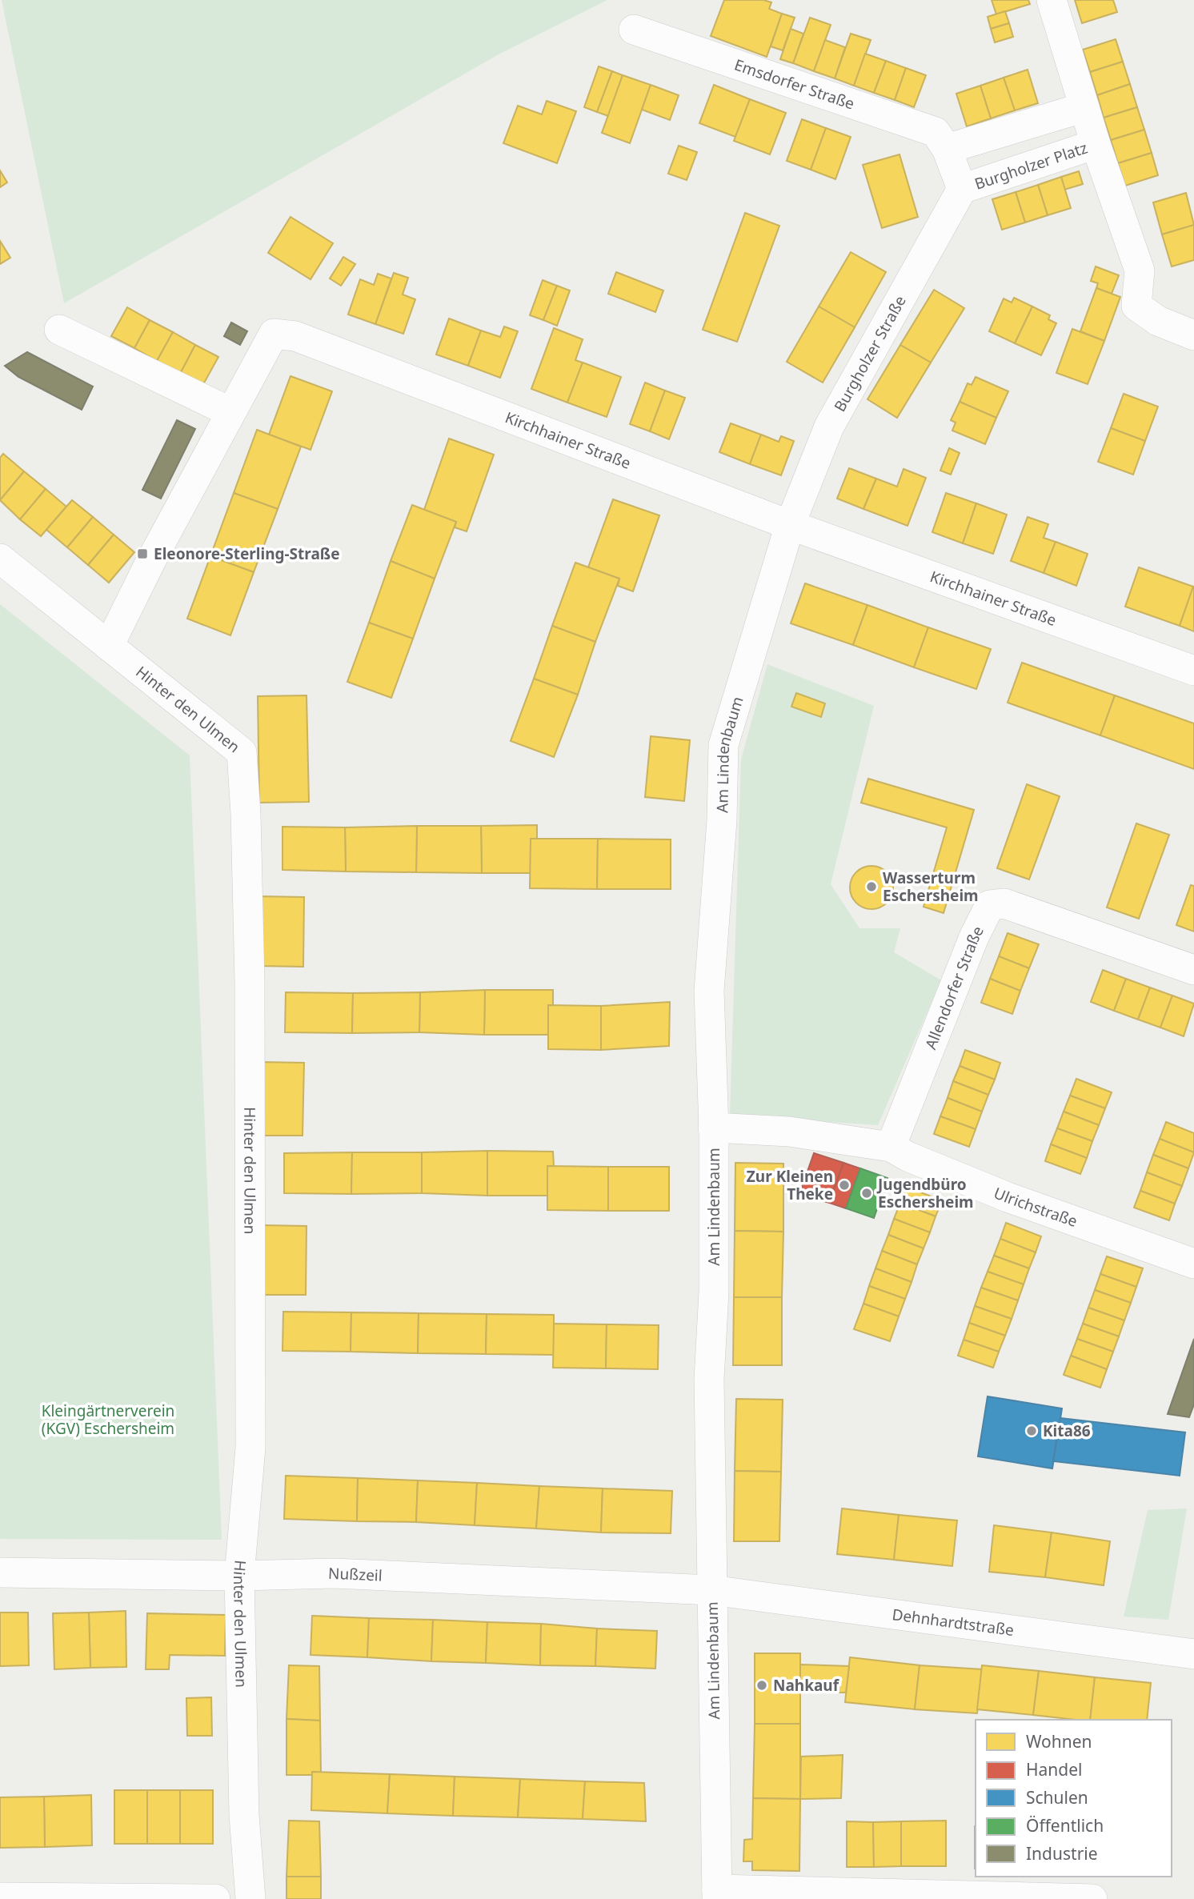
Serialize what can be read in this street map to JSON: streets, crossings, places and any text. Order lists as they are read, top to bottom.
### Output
{
  "streets": {
    "street": [
      "Emsdorfer Straße",
      "Burgholzer Platz",
      "Burgholzer Straße",
      "Kirchhainer Straße",
      "Hinter den Ulmen",
      "Am Lindenbaum",
      "Allendorfer Straße",
      "Ulrichstraße",
      "Nußzeil",
      "Dehnhardtstraße"
    ]
  },
  "crossings": [
    ["Emsdorfer Straße", "Burgholzer Platz"],
    ["Burgholzer Platz", "Burgholzer Straße"],
    ["Burgholzer Straße", "Kirchhainer Straße"],
    ["Burgholzer Straße", "Am Lindenbaum"],
    ["Kirchhainer Straße", "Hinter den Ulmen"],
    ["Kirchhainer Straße", "Am Lindenbaum"],
    ["Hinter den Ulmen", "Nußzeil"],
    ["Am Lindenbaum", "Ulrichstraße"],
    ["Am Lindenbaum", "Nußzeil"],
    ["Am Lindenbaum", "Dehnhardtstraße"],
    ["Allendorfer Straße", "Ulrichstraße"],
    ["Nußzeil", "Dehnhardtstraße"]
  ],
  "parks": ["Kleingärtnerverein (KGV) Eschersheim"],
  "places": {
    "transit": ["Eleonore-Sterling-Straße"],
    "other": [
      "Wasserturm Eschersheim",
      "Zur Kleinen Theke",
      "Jugendbüro Eschersheim",
      "Kita86",
      "Nahkauf"
    ]
  },
  "legend": [
    "Wohnen",
    "Handel",
    "Schulen",
    "Öffentlich",
    "Industrie"
  ]
}
